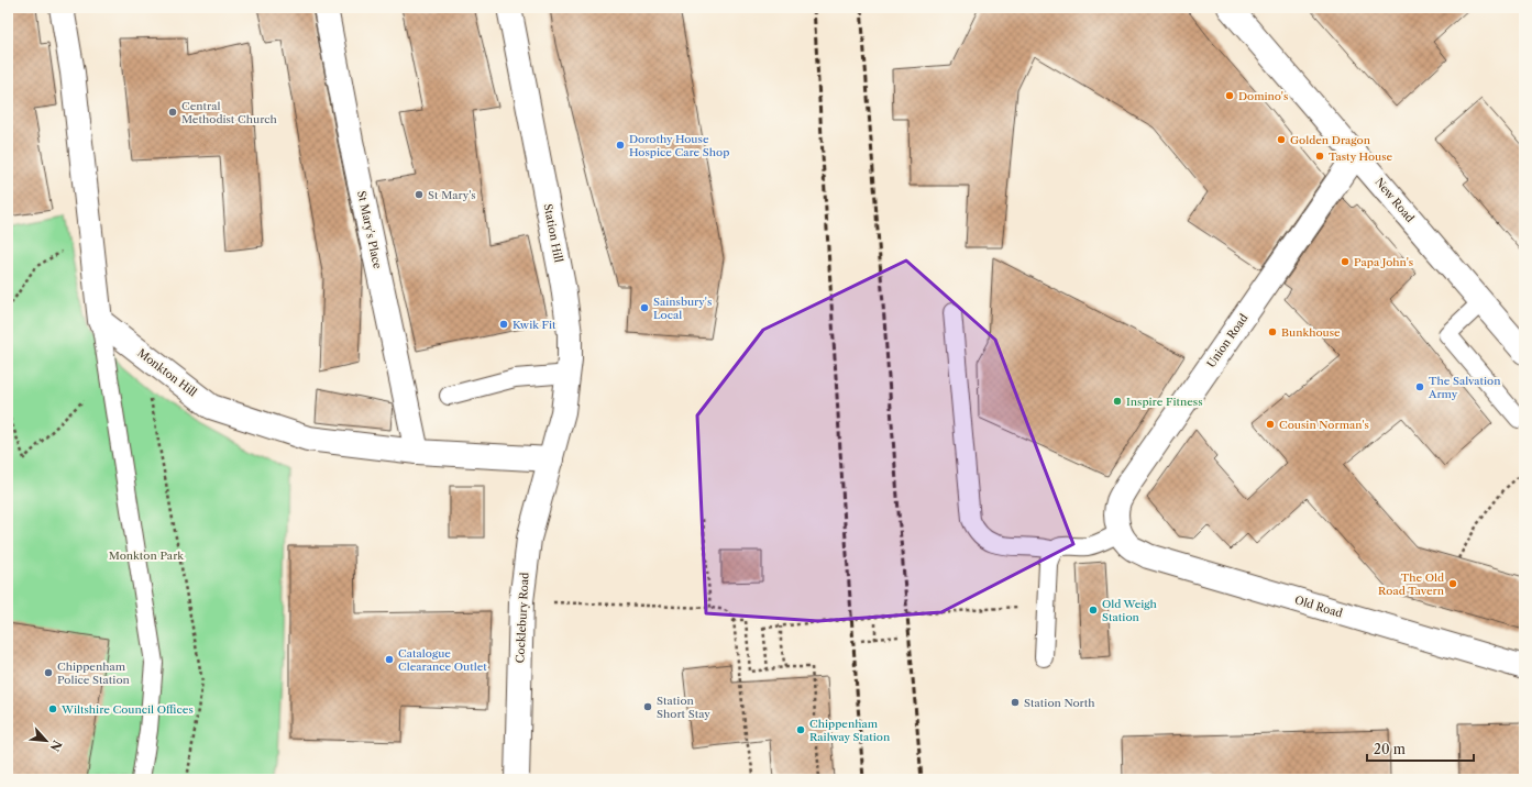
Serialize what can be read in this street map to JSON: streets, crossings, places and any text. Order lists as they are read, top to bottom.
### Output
{
  "streets": {
    "street": [
      "New Road",
      "St Mary's Place",
      "Station Hill",
      "Union Road",
      "Monkton Hill",
      "Old Road",
      "Cocklebury Road"
    ]
  },
  "crossings": [
    ["New Road", "Union Road"],
    ["St Mary's Place", "Monkton Hill"],
    ["Station Hill", "Monkton Hill"],
    ["Station Hill", "Cocklebury Road"],
    ["Union Road", "Old Road"],
    ["Monkton Hill", "Cocklebury Road"]
  ],
  "parks": ["Monkton Park"],
  "places": [
    "Domino's",
    "Central Methodist Church",
    "Golden Dragon",
    "Dorothy House Hospice Care Shop",
    "Tasty House",
    "St Mary's",
    "Papa John's",
    "Sainsbury's Local",
    "Kwik Fit",
    "Bunkhouse",
    "The Salvation Army",
    "Inspire Fitness",
    "Cousin Norman's",
    "The Old Road Tavern",
    "Old Weigh Station",
    "Catalogue Clearance Outlet",
    "Chippenham Police Station",
    "Station North",
    "Station Short Stay",
    "Wiltshire Council Offices",
    "Chippenham Railway Station"
  ],
  "scale_bar": "20 m",
  "north": "bottom right"
}
